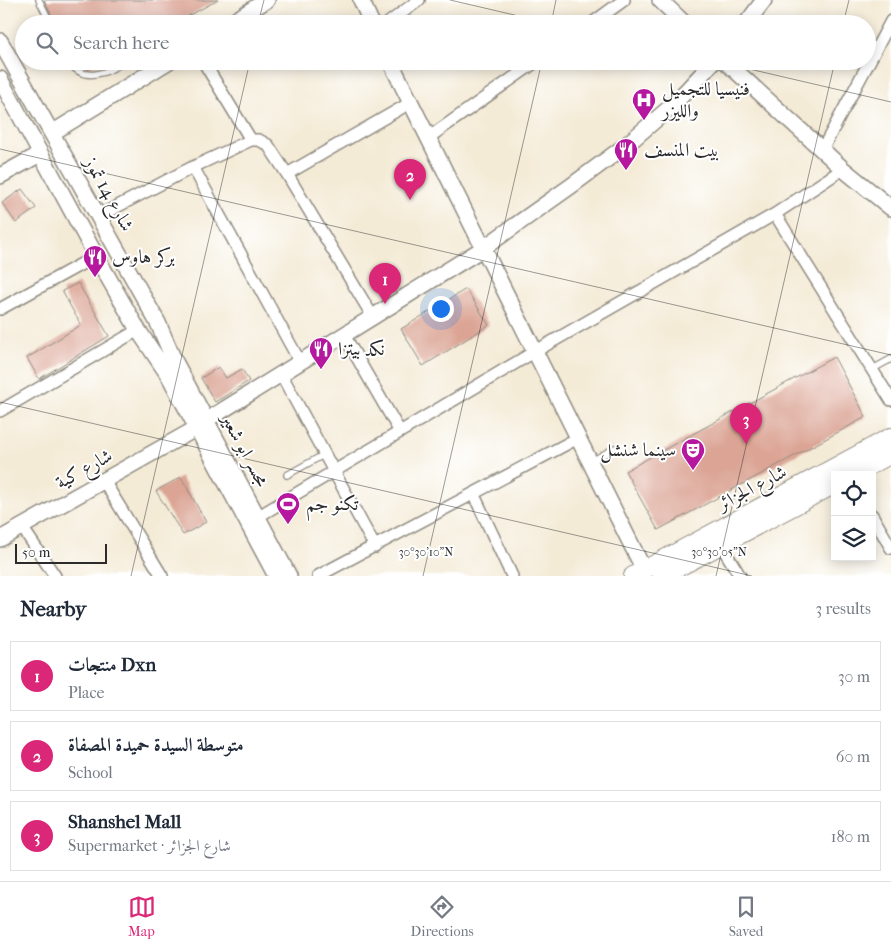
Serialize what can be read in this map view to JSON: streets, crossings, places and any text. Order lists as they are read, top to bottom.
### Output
{
  "streets": {
    "main road": ["شارع الجزائر"],
    "street": ["شارع 14 تموز", "مجسر ابو شعير", "شارع كية"]
  },
  "crossings": [
    ["شارع 14 تموز", "مجسر ابو شعير"]
  ],
  "places": {
    "hospital": ["فنيسيا للتجميل والليزر"],
    "restaurant": ["بيت المنسف", "بركر هاوس", "نكد بيتزا"],
    "theatre": ["سينما شنشل"],
    "sports": ["تكنو جم"]
  },
  "scale_bar": "50 m",
  "page": {
    "search": "Search here",
    "pins": ["2", "1", "3"],
    "scale": "50 m",
    "heading": ["Nearby", "3 results"],
    "list": [
      {
        "mark": "1",
        "name": "منتجات Dxn",
        "note": "Place",
        "value": "30 m"
      },
      {
        "mark": "2",
        "name": "متوسطة السيدة حميدة المصفاة",
        "note": "School",
        "value": "60 m"
      },
      {
        "mark": "3",
        "name": "Shanshel Mall",
        "note": "Supermarket · شارع الجزائر",
        "value": "180 m"
      }
    ],
    "nav": ["Map", "Directions", "Saved"]
  },
  "coordinates": ["30°30'10\"N", "30°30'05\"N"]
}
